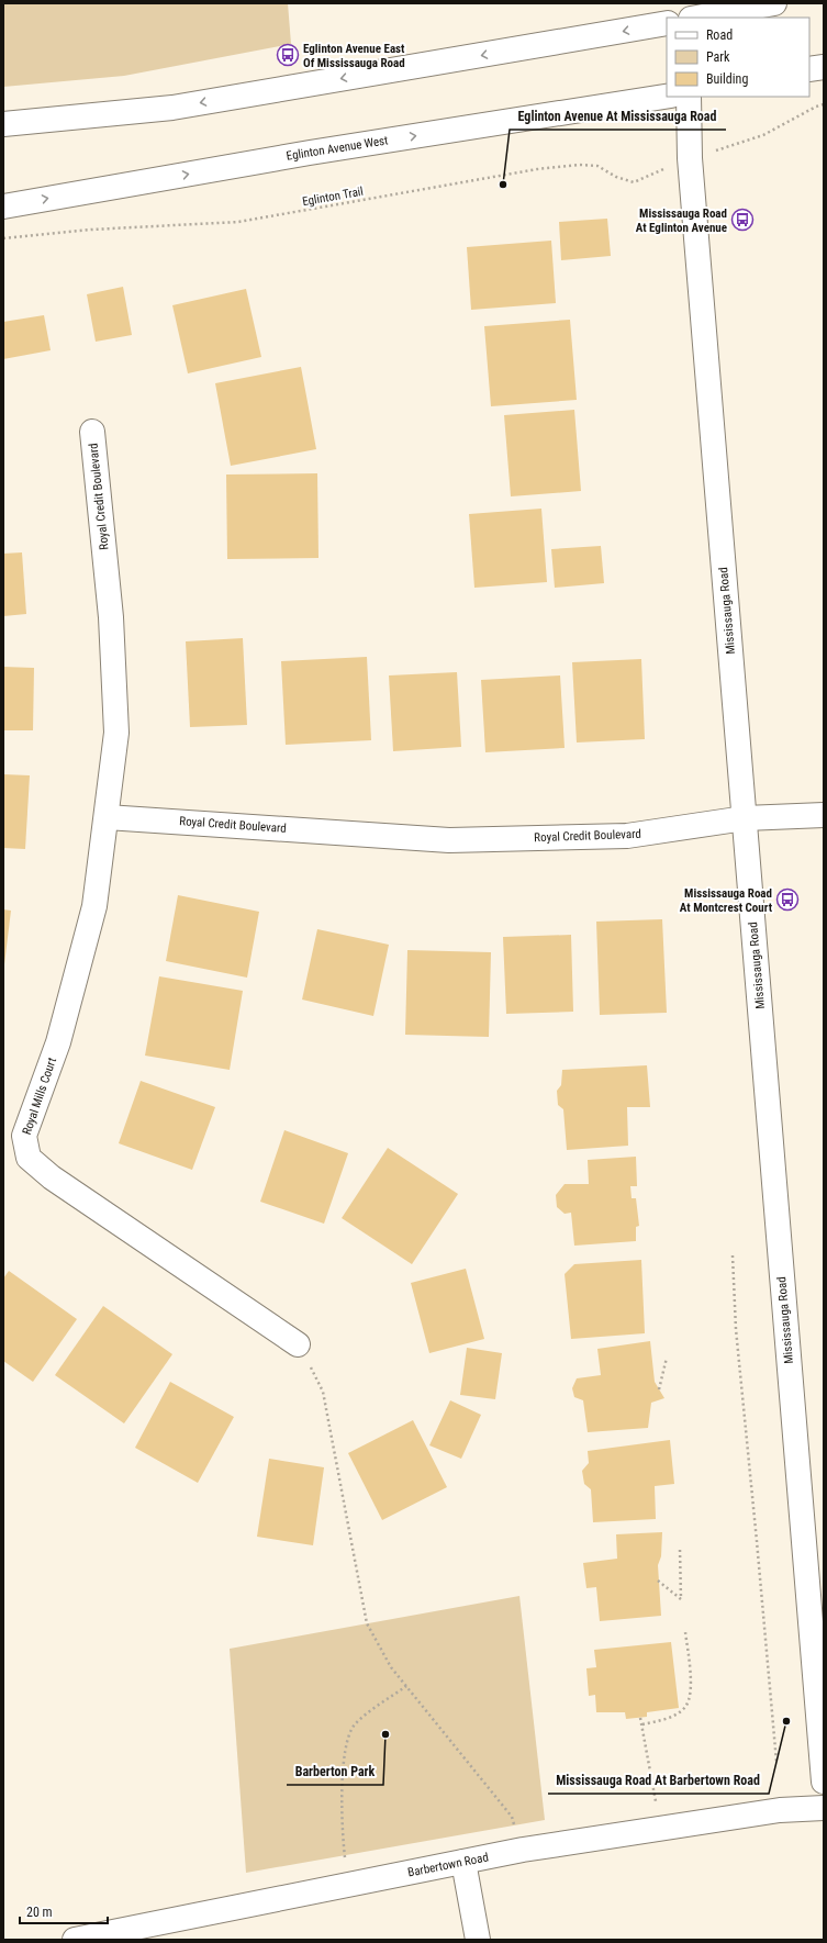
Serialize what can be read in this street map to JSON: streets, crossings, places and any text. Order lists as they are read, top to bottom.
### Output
{
  "streets": {
    "main road": [
      "Eglinton Avenue West",
      "Royal Credit Boulevard",
      "Mississauga Road",
      "Royal Mills Court",
      "Barbertown Road"
    ],
    "path": ["Eglinton Trail"]
  },
  "crossings": [
    ["Royal Credit Boulevard", "Mississauga Road"],
    ["Royal Credit Boulevard", "Royal Mills Court"]
  ],
  "places": {
    "bus stop": ["Eglinton Avenue East Of Mississauga Road", "Mississauga Road At Eglinton Avenue", "Mississauga Road At Montcrest Court"],
    "other": ["Eglinton Avenue At Mississauga Road", "Mississauga Road At Barbertown Road", "Barberton Park"]
  },
  "legend": ["Road", "Park", "Building"],
  "scale_bar": "20 m"
}
